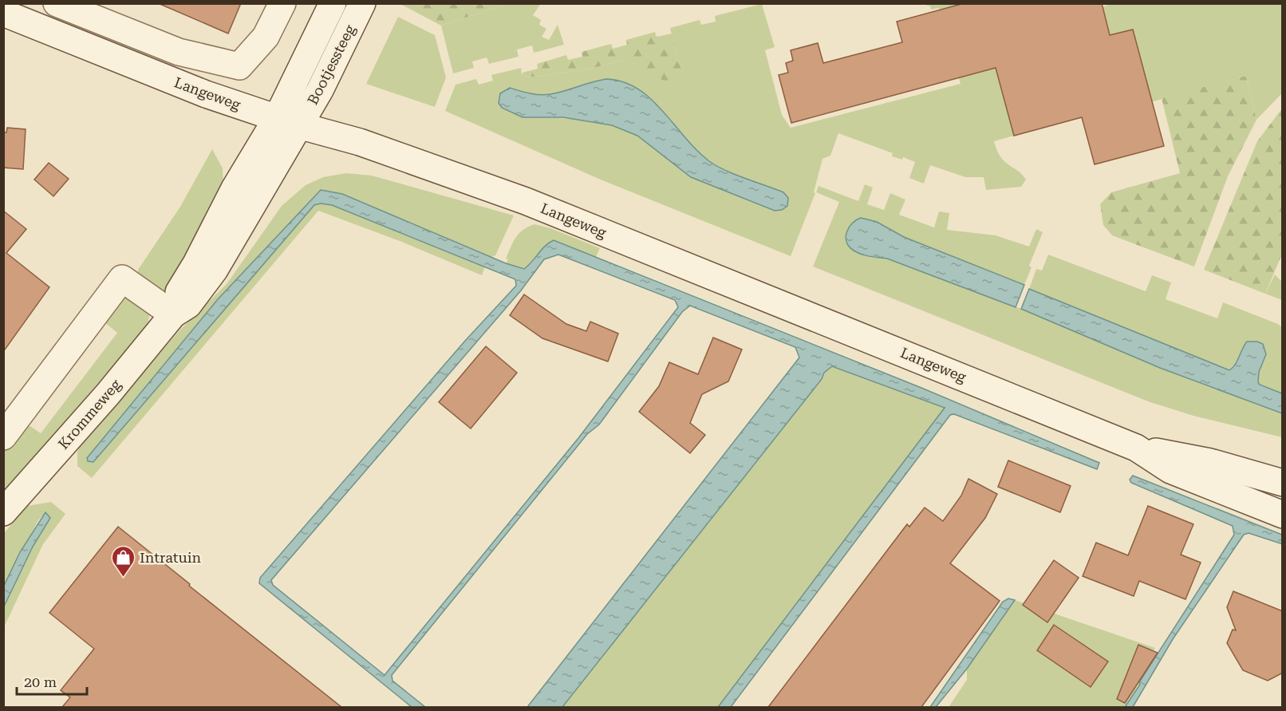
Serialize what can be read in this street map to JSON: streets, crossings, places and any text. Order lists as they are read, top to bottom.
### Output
{
  "streets": {
    "main road": ["Bootjessteeg", "Langeweg", "Krommeweg"]
  },
  "crossings": [
    ["Bootjessteeg", "Langeweg"],
    ["Bootjessteeg", "Krommeweg"],
    ["Langeweg", "Krommeweg"]
  ],
  "places": {
    "shop": ["Intratuin"]
  },
  "scale_bar": "20 m"
}
